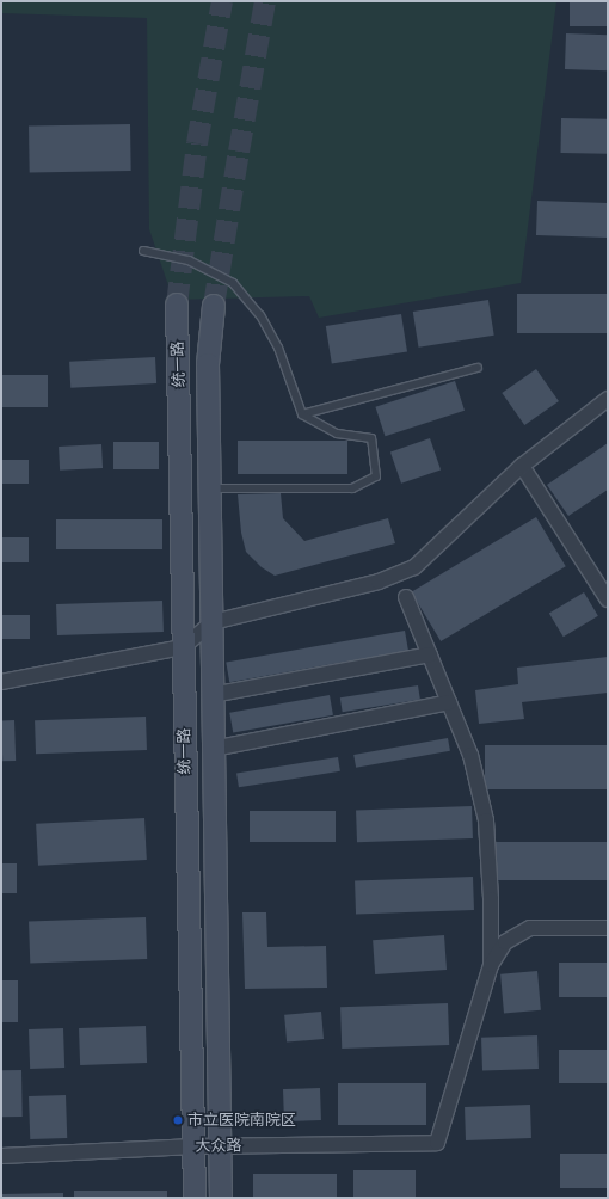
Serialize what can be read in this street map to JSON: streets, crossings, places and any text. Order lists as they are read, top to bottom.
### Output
{
  "streets": {
    "main road": ["统一路"],
    "street": ["大众路"]
  },
  "crossings": [
    ["统一路", "大众路"]
  ],
  "places": ["市立医院南院区"]
}
